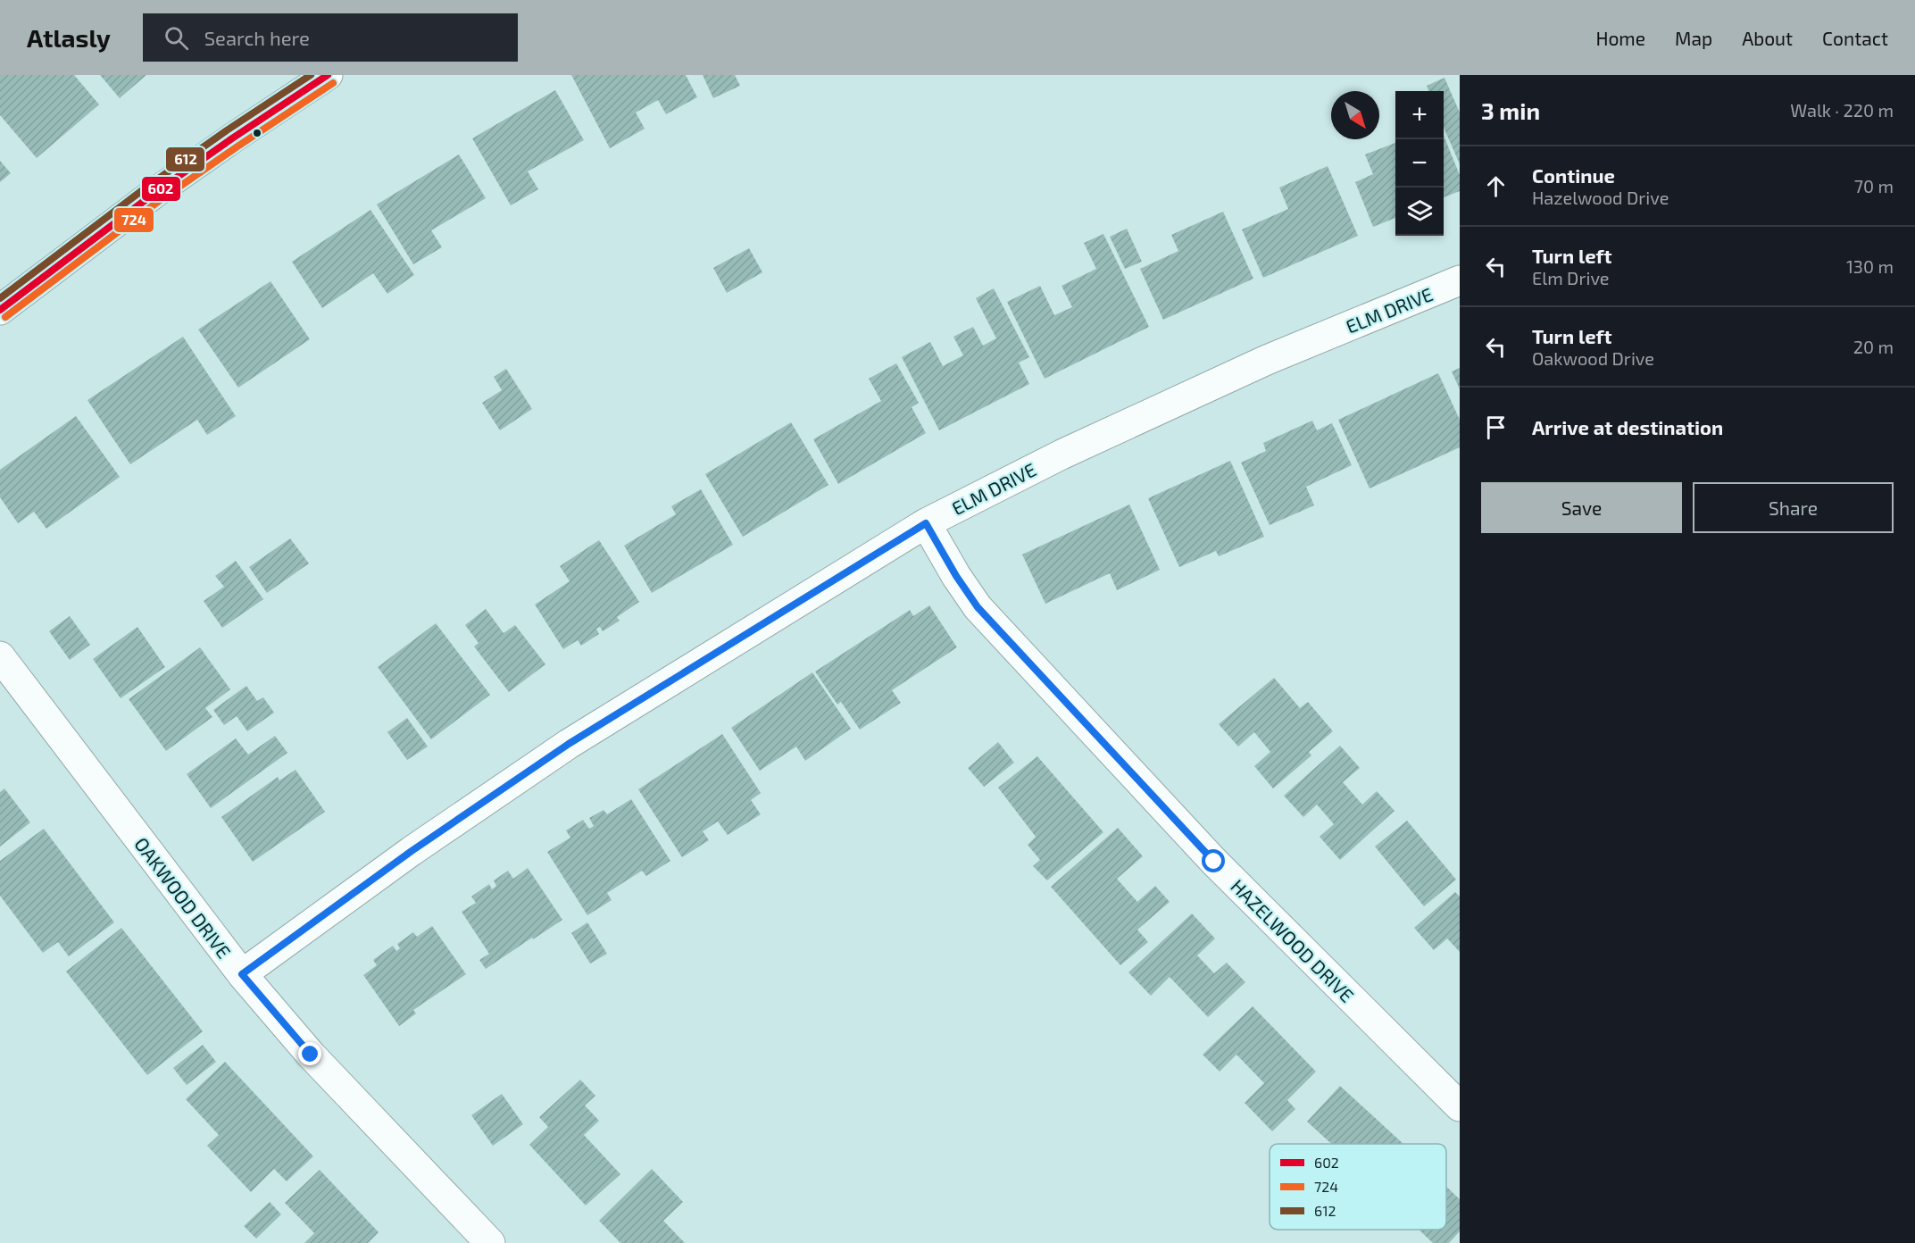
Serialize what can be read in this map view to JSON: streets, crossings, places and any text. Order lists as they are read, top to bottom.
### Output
{
  "streets": {
    "street": ["ELM DRIVE", "OAKWOOD DRIVE", "HAZELWOOD DRIVE"]
  },
  "crossings": [
    ["ELM DRIVE", "OAKWOOD DRIVE"],
    ["ELM DRIVE", "HAZELWOOD DRIVE"]
  ],
  "lines": ["transit line 602", "transit line 612", "transit line 724"],
  "legend": ["602", "724", "612"],
  "north": "bottom right",
  "page": {
    "header": "Atlasly",
    "search": "Search here",
    "nav": [
      "Home",
      "Map",
      "About",
      "Contact"
    ],
    "heading": ["3 min", "Walk · 220 m"],
    "map_buttons": ["+", "−"],
    "list": [
      ["Continue", "Hazelwood Drive", "70 m"],
      ["Turn left", "Elm Drive", "130 m"],
      ["Turn left", "Oakwood Drive", "20 m"],
      "Arrive at destination"
    ],
    "buttons": ["Save", "Share"]
  }
}
